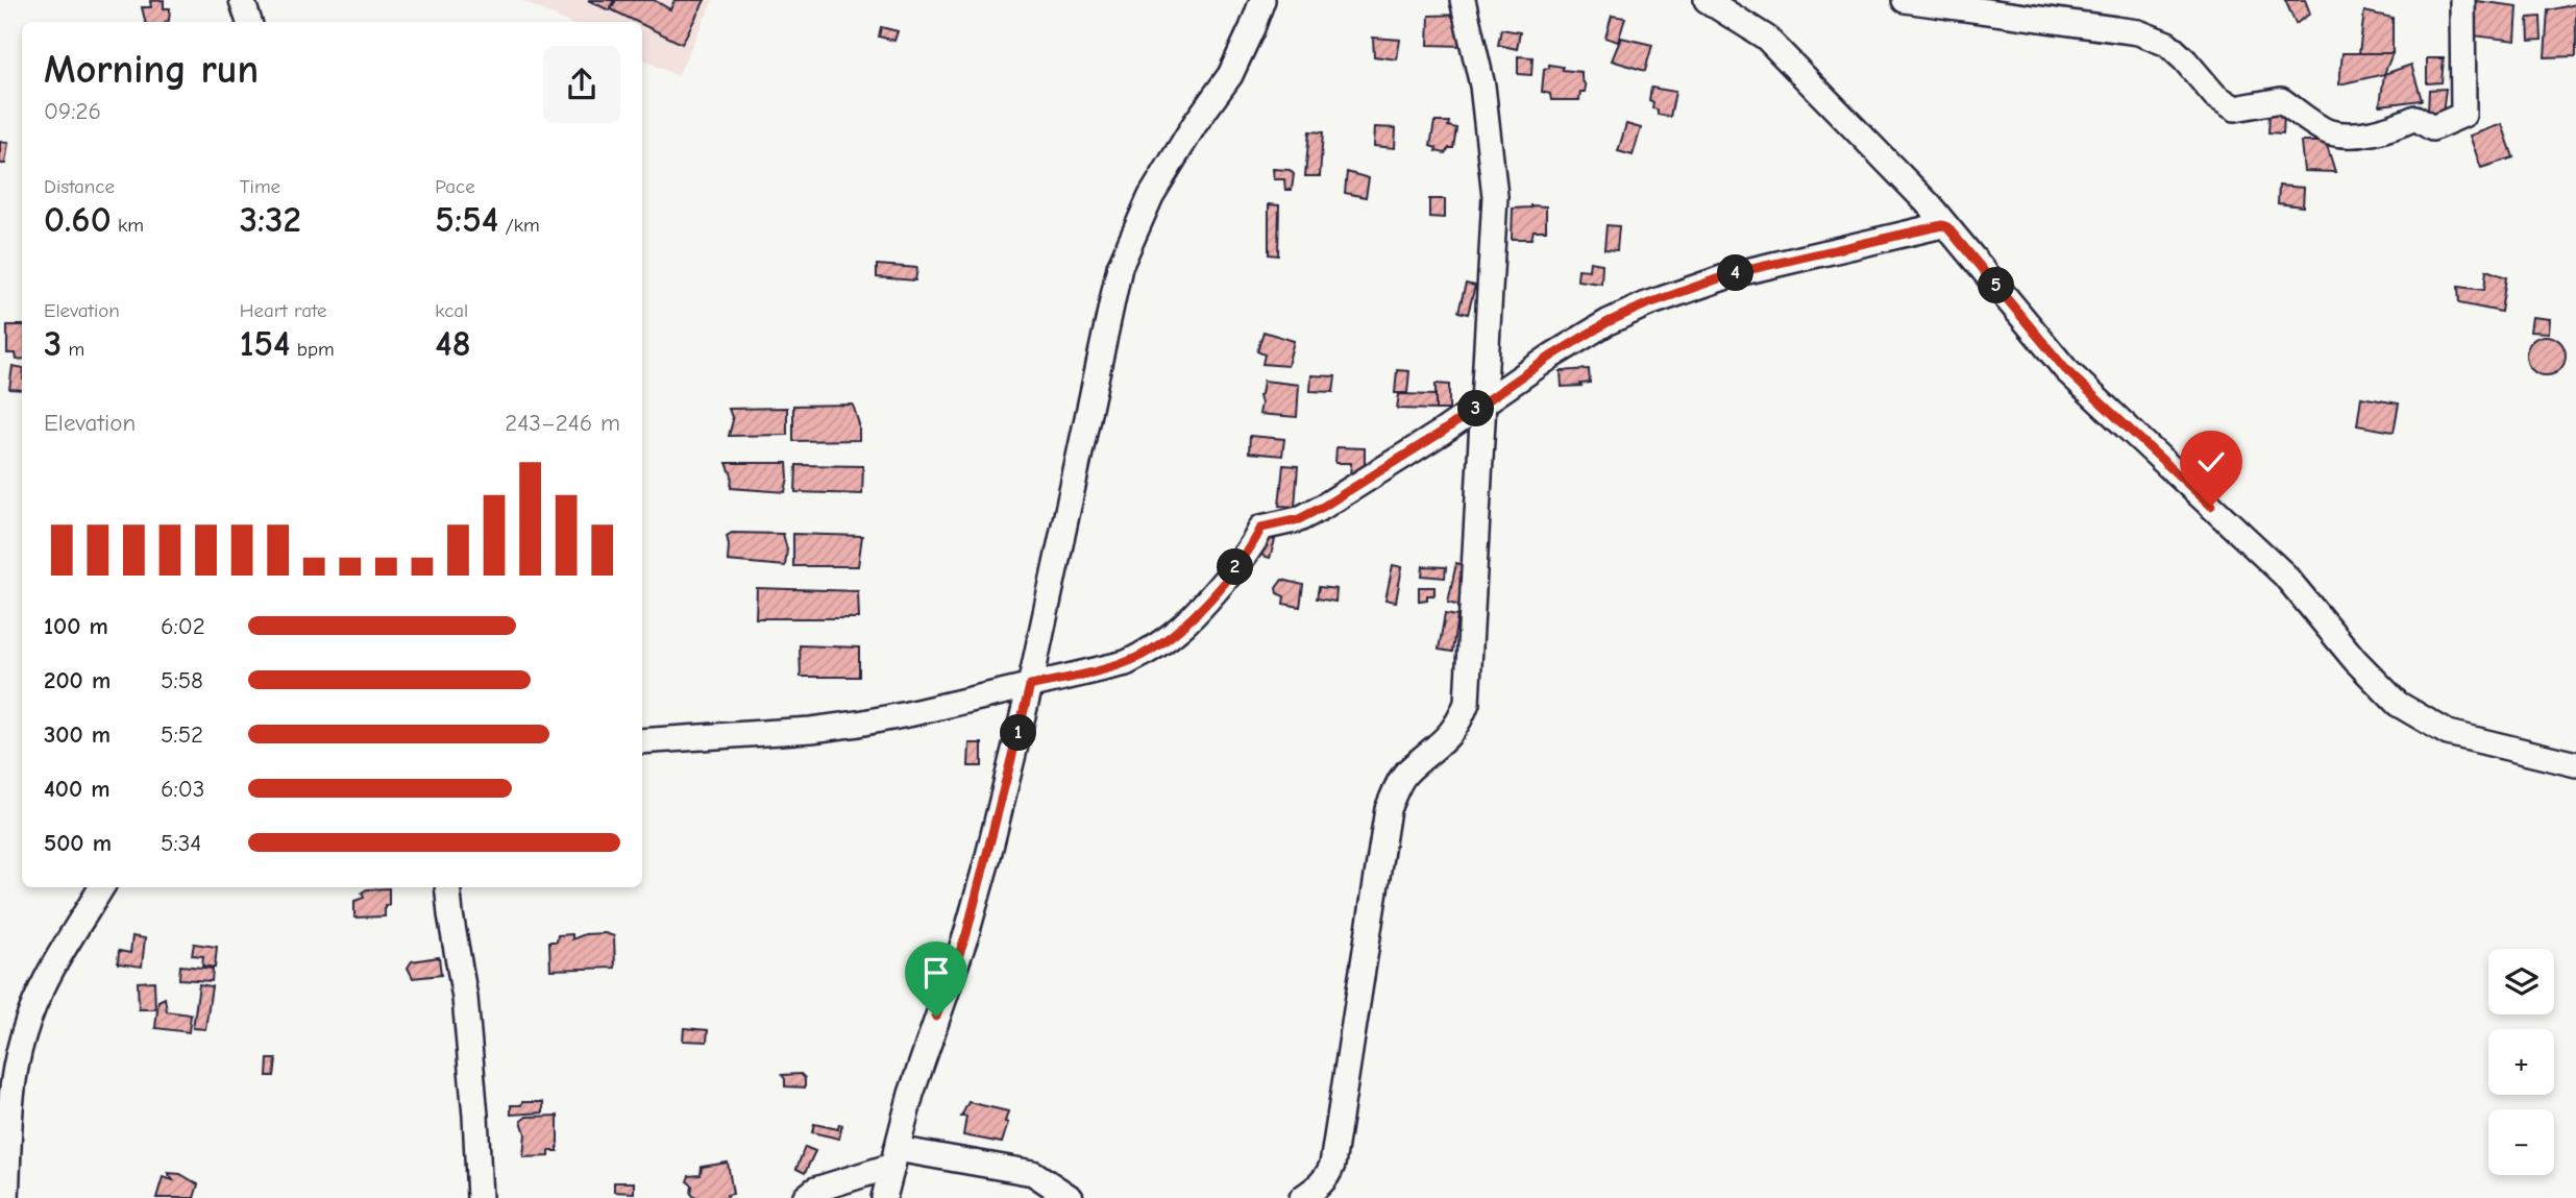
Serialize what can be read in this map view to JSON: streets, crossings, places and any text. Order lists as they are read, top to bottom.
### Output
{
  "page": {
    "heading": ["Morning run", "09:26"],
    "stats": [
      ["Distance", "0.60 km"],
      ["Time", "3:32"],
      ["Pace", "5:54 /km"],
      ["Elevation", "3 m"],
      ["Heart rate", "154 bpm"],
      ["kcal", "48"]
    ],
    "pins": [
      "4",
      "5",
      "3",
      "2",
      "1"
    ],
    "chart": ["Elevation", "243–246 m"],
    "list": [
      {
        "name": "100 m",
        "note": "6:02"
      },
      {
        "name": "200 m",
        "note": "5:58"
      },
      {
        "name": "300 m",
        "note": "5:52"
      },
      {
        "name": "400 m",
        "note": "6:03"
      },
      {
        "name": "500 m",
        "note": "5:34"
      }
    ],
    "map_buttons": ["+", "−"]
  }
}
